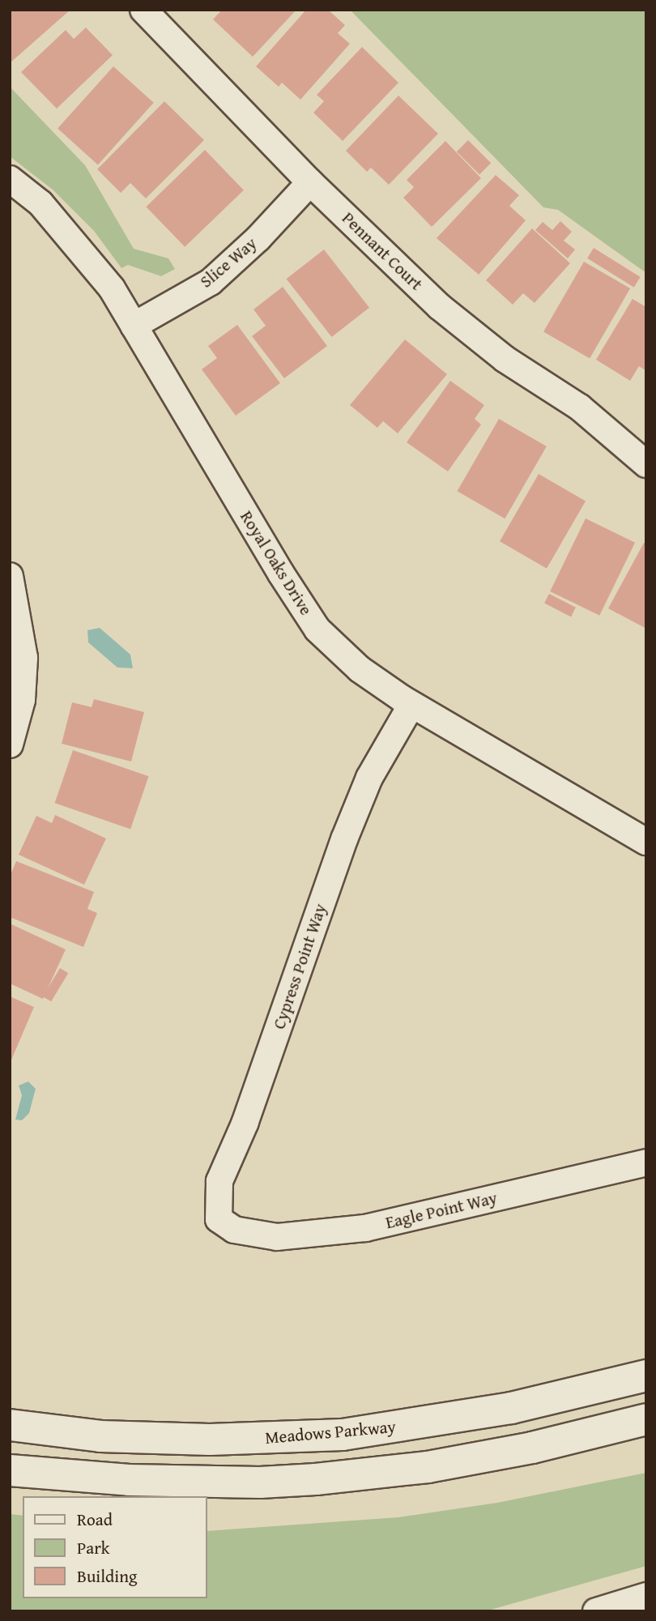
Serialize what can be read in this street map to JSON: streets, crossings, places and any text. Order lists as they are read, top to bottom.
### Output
{
  "streets": {
    "main road": ["Meadows Parkway"],
    "street": [
      "Pennant Court",
      "Slice Way",
      "Royal Oaks Drive",
      "Cypress Point Way",
      "Eagle Point Way"
    ]
  },
  "crossings": [
    ["Pennant Court", "Slice Way"],
    ["Slice Way", "Royal Oaks Drive"],
    ["Royal Oaks Drive", "Cypress Point Way"],
    ["Cypress Point Way", "Eagle Point Way"]
  ],
  "legend": ["Road", "Park", "Building"]
}
